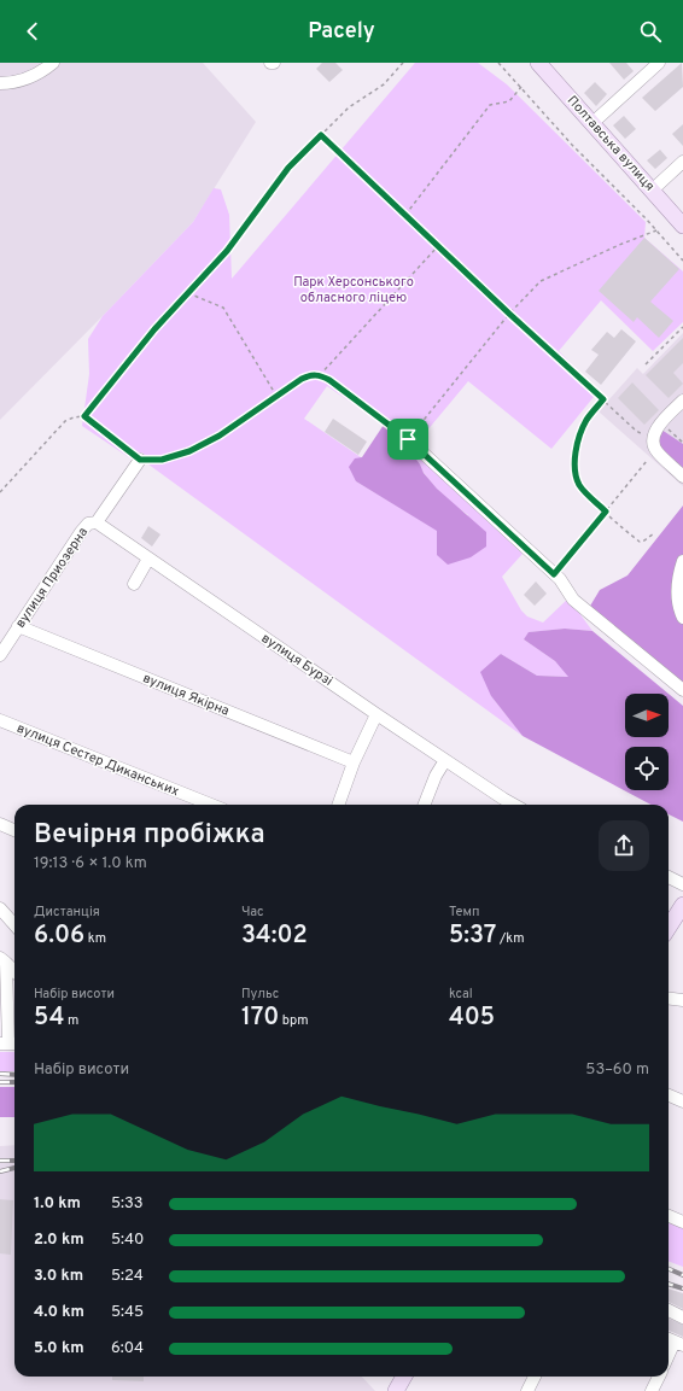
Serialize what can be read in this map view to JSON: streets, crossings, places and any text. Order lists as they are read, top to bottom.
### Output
{
  "streets": {
    "main road": ["Полтавська вулиця"],
    "street": [
      "вулиця Приозерна",
      "вулиця Бурзі",
      "вулиця Якірна",
      "вулиця Сестер Диканських"
    ]
  },
  "crossings": [
    ["вулиця Приозерна", "вулиця Бурзі"],
    ["вулиця Приозерна", "вулиця Якірна"]
  ],
  "parks": ["Парк Херсонського обласного ліцею"],
  "north": "right",
  "page": {
    "header": "Pacely",
    "heading": ["Вечірня пробіжка", "19:13 · 6 × 1.0 km"],
    "stats": [
      ["Дистанція", "6.06 km"],
      ["Час", "34:02"],
      ["Темп", "5:37 /km"],
      ["Набір висоти", "54 m"],
      ["Пульс", "170 bpm"],
      ["kcal", "405"]
    ],
    "chart": ["Набір висоти", "53–60 m"],
    "list": [
      {
        "name": "1.0 km",
        "note": "5:33"
      },
      {
        "name": "2.0 km",
        "note": "5:40"
      },
      {
        "name": "3.0 km",
        "note": "5:24"
      },
      {
        "name": "4.0 km",
        "note": "5:45"
      },
      {
        "name": "5.0 km",
        "note": "6:04"
      }
    ]
  }
}
